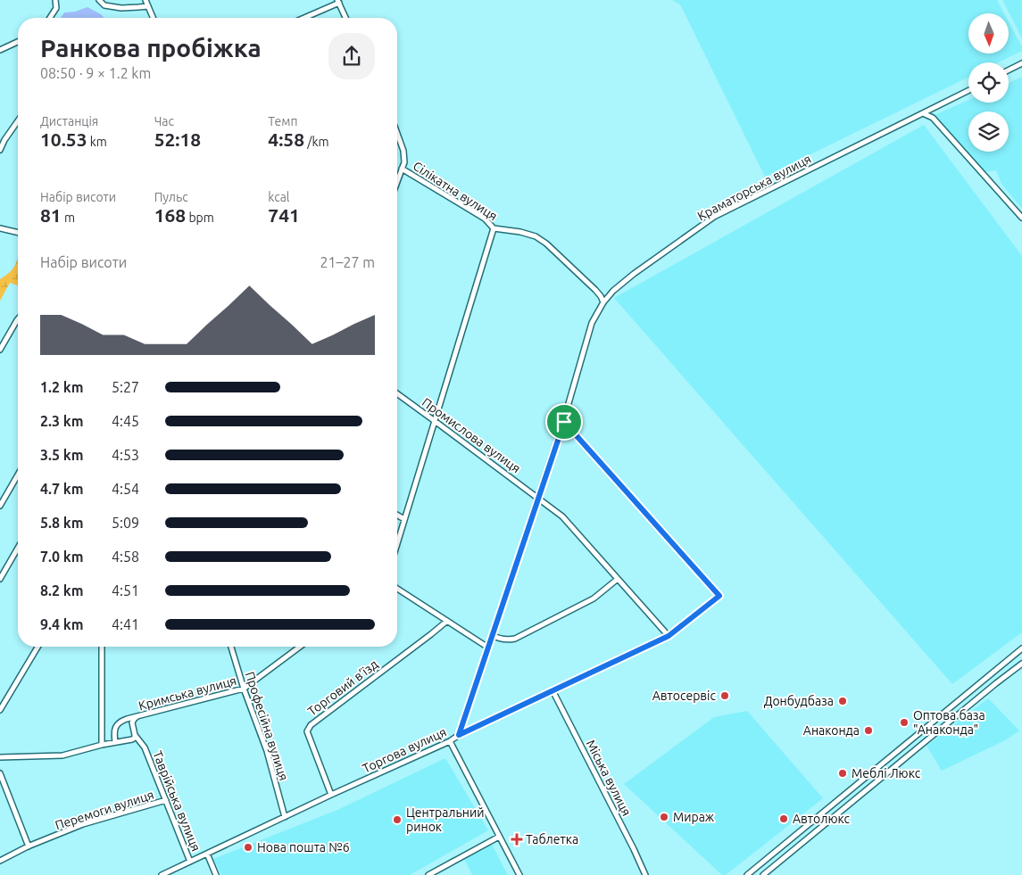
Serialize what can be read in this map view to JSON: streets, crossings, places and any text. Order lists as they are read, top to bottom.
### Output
{
  "streets": {
    "street": [
      "Краматорська вулиця",
      "Сілікатна вулиця",
      "Промислова вулиця",
      "Торговий в’їзд",
      "Кримська вулиця",
      "Професійна вулиця",
      "Торгова вулиця",
      "Міська вулиця",
      "Таврійська вулиця",
      "Перемоги вулиця"
    ]
  },
  "crossings": [
    ["Краматорська вулиця", "Сілікатна вулиця"],
    ["Краматорська вулиця", "Промислова вулиця"],
    ["Краматорська вулиця", "Торгова вулиця"],
    ["Промислова вулиця", "Торгова вулиця"],
    ["Торговий в’їзд", "Торгова вулиця"],
    ["Кримська вулиця", "Професійна вулиця"],
    ["Кримська вулиця", "Таврійська вулиця"],
    ["Професійна вулиця", "Торгова вулиця"],
    ["Торгова вулиця", "Міська вулиця"],
    ["Торгова вулиця", "Таврійська вулиця"],
    ["Таврійська вулиця", "Перемоги вулиця"]
  ],
  "places": {
    "other": [
      "Автосервіс",
      "Донбудбаза",
      "Оптова база \"Анаконда\"",
      "Анаконда",
      "Меблі Люкс",
      "Мираж",
      "Автолюкс",
      "Центральний ринок",
      "Нова пошта №6"
    ],
    "health": ["Таблетка"]
  },
  "north": "bottom",
  "page": {
    "heading": ["Ранкова пробіжка", "08:50 · 9 × 1.2 km"],
    "stats": [
      ["Дистанція", "10.53 km"],
      ["Час", "52:18"],
      ["Темп", "4:58 /km"],
      ["Набір висоти", "81 m"],
      ["Пульс", "168 bpm"],
      ["kcal", "741"]
    ],
    "chart": ["Набір висоти", "21–27 m"],
    "list": [
      {
        "name": "1.2 km",
        "note": "5:27"
      },
      {
        "name": "2.3 km",
        "note": "4:45"
      },
      {
        "name": "3.5 km",
        "note": "4:53"
      },
      {
        "name": "4.7 km",
        "note": "4:54"
      },
      {
        "name": "5.8 km",
        "note": "5:09"
      },
      {
        "name": "7.0 km",
        "note": "4:58"
      },
      {
        "name": "8.2 km",
        "note": "4:51"
      },
      {
        "name": "9.4 km",
        "note": "4:41"
      }
    ]
  }
}
